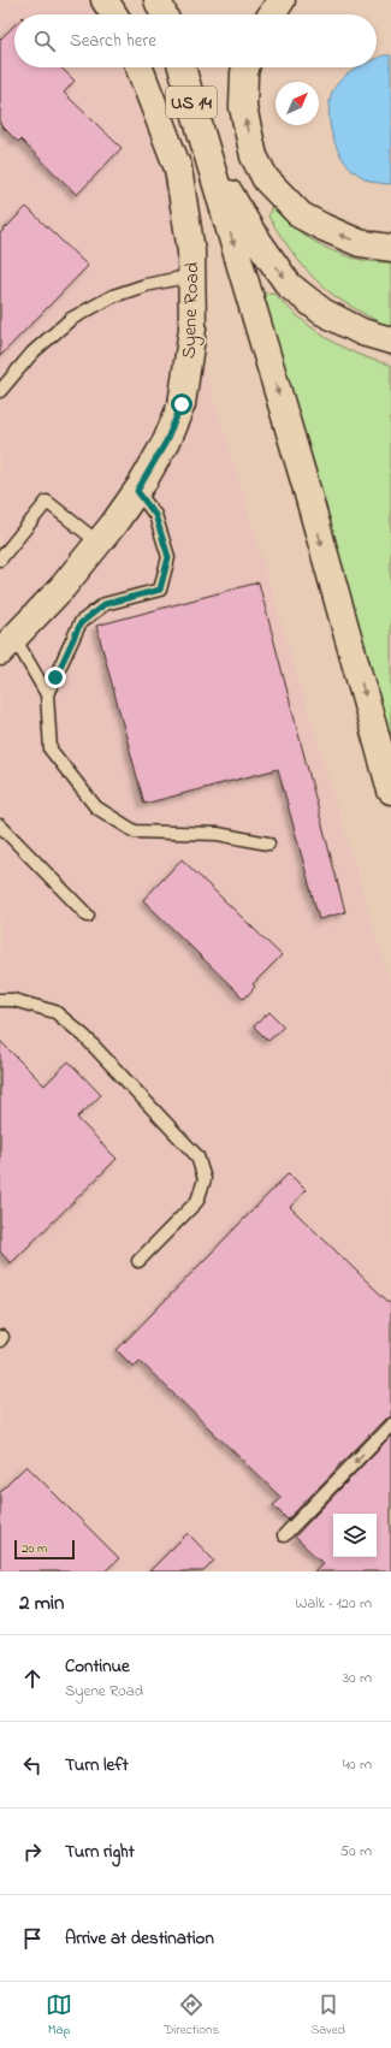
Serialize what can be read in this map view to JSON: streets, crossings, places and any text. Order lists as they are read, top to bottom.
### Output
{
  "streets": {
    "main road": ["US 14", "Syene Road"]
  },
  "scale_bar": "20 m",
  "north": "top right",
  "page": {
    "search": "Search here",
    "scale": "20 m",
    "heading": ["2 min", "Walk · 120 m"],
    "list": [
      ["Continue", "Syene Road", "30 m"],
      ["Turn left", "40 m"],
      ["Turn right", "50 m"],
      "Arrive at destination"
    ],
    "nav": ["Map", "Directions", "Saved"]
  }
}
